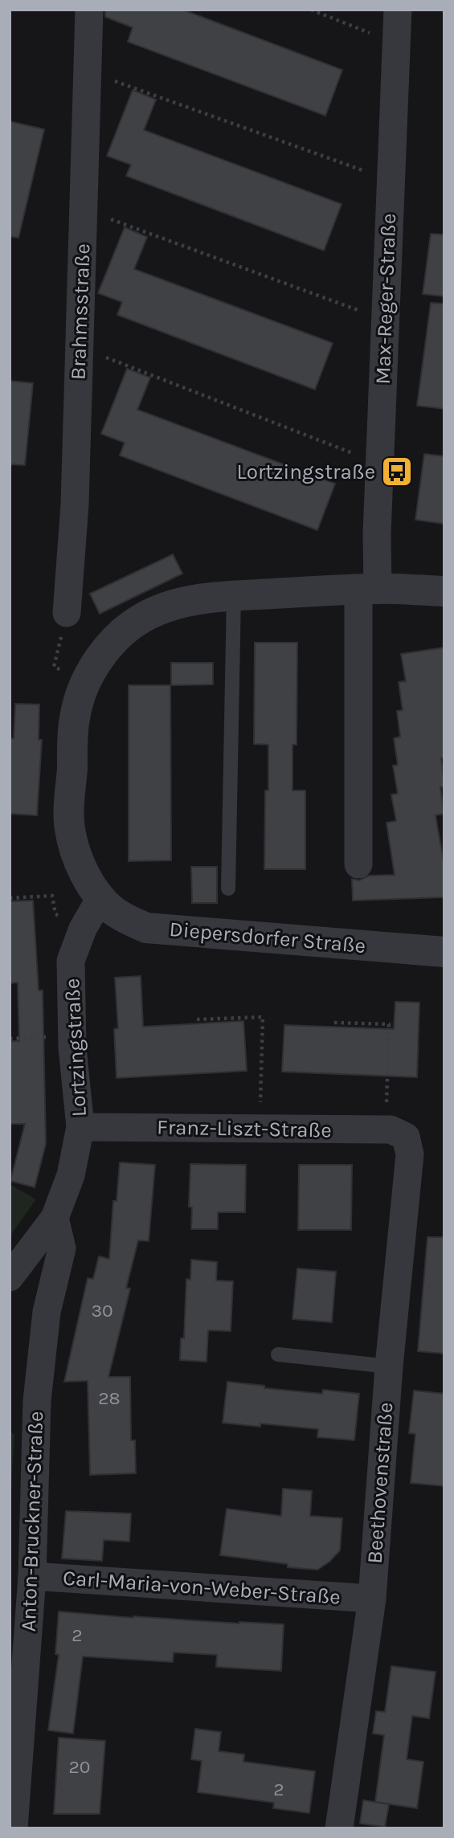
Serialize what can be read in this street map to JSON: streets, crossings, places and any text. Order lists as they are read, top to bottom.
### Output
{
  "streets": {
    "street": [
      "Max-Reger-Straße",
      "Brahmsstraße",
      "Diepersdorfer Straße",
      "Lortzingstraße",
      "Franz-Liszt-Straße",
      "Beethovenstraße",
      "Anton-Bruckner-Straße",
      "Carl-Maria-von-Weber-Straße"
    ]
  },
  "crossings": [
    ["Diepersdorfer Straße", "Lortzingstraße"],
    ["Lortzingstraße", "Franz-Liszt-Straße"],
    ["Lortzingstraße", "Anton-Bruckner-Straße"],
    ["Franz-Liszt-Straße", "Beethovenstraße"],
    ["Beethovenstraße", "Carl-Maria-von-Weber-Straße"],
    ["Anton-Bruckner-Straße", "Carl-Maria-von-Weber-Straße"]
  ],
  "places": {
    "bus stop": ["Lortzingstraße"]
  },
  "house_numbers": [
    "30",
    "28",
    "2",
    "20",
    "2"
  ]
}
